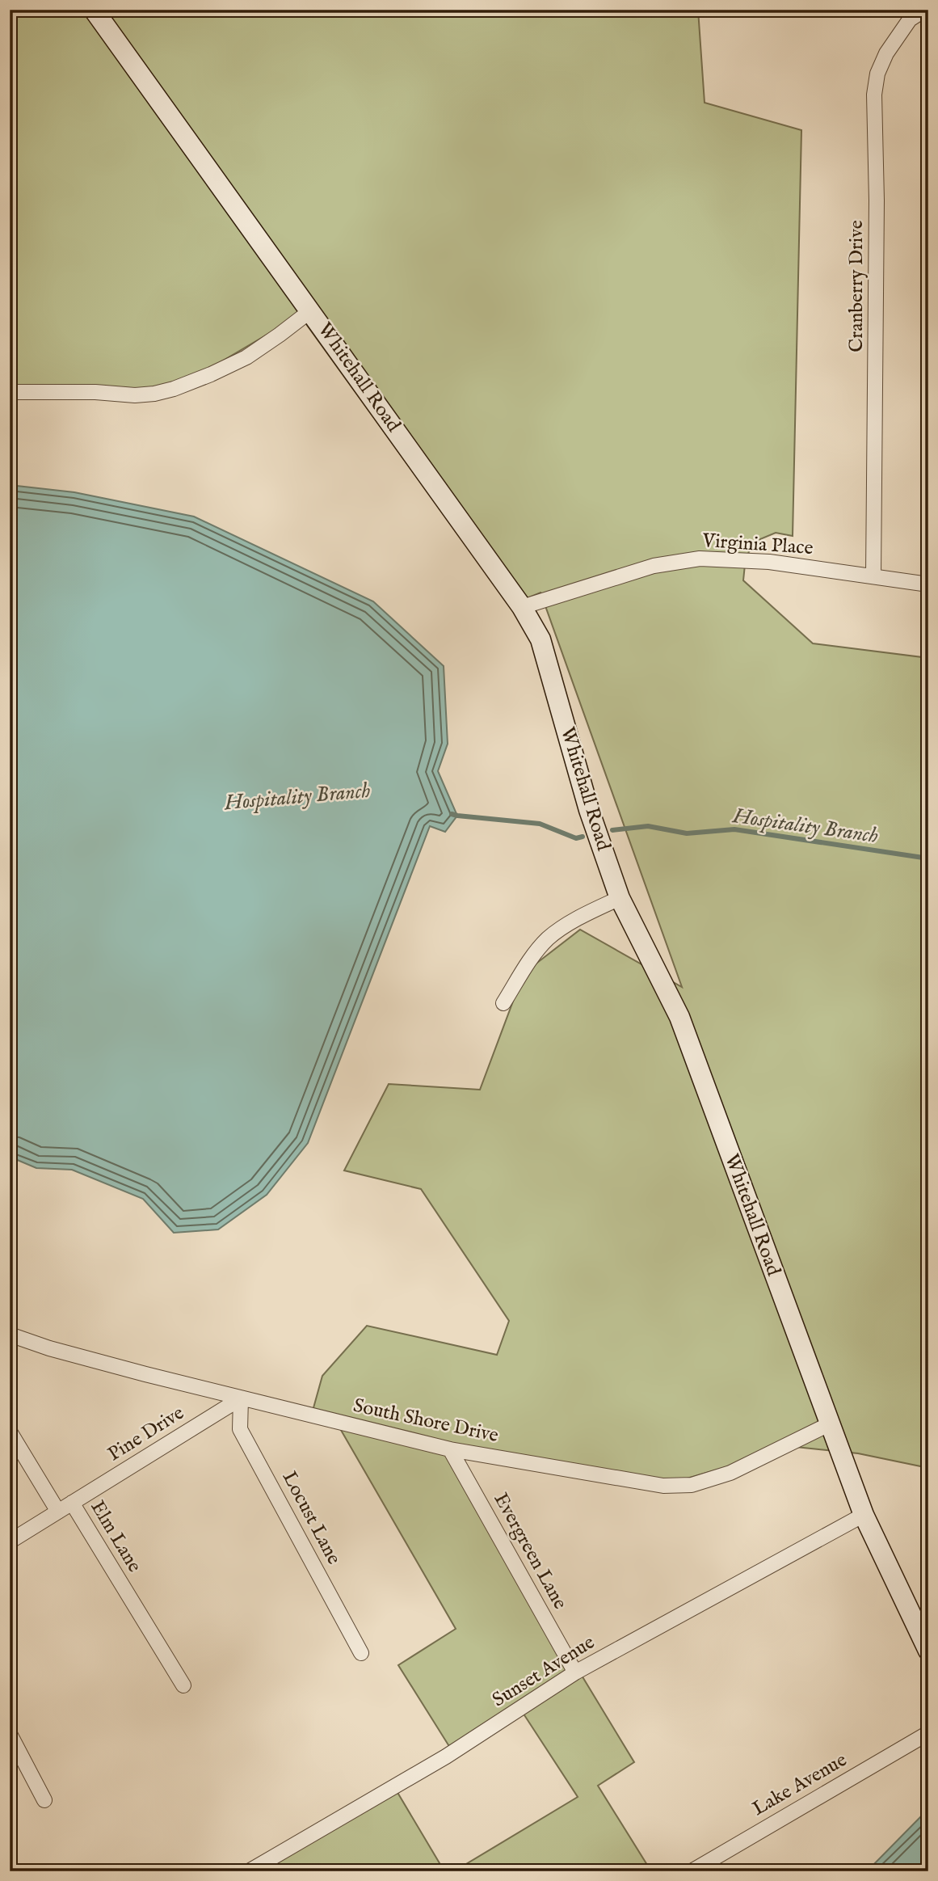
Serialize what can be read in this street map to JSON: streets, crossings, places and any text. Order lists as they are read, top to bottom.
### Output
{
  "streets": {
    "street": [
      "Cranberry Drive",
      "Whitehall Road",
      "Virginia Place",
      "South Shore Drive",
      "Pine Drive",
      "Locust Lane",
      "Elm Lane",
      "Evergreen Lane",
      "Sunset Avenue",
      "Lake Avenue"
    ]
  },
  "crossings": [
    ["Cranberry Drive", "Virginia Place"],
    ["Whitehall Road", "Virginia Place"],
    ["Whitehall Road", "South Shore Drive"],
    ["Whitehall Road", "Sunset Avenue"],
    ["South Shore Drive", "Pine Drive"],
    ["South Shore Drive", "Locust Lane"],
    ["South Shore Drive", "Evergreen Lane"],
    ["Pine Drive", "Locust Lane"],
    ["Pine Drive", "Elm Lane"],
    ["Evergreen Lane", "Sunset Avenue"]
  ],
  "water": ["Hospitality Branch"]
}
